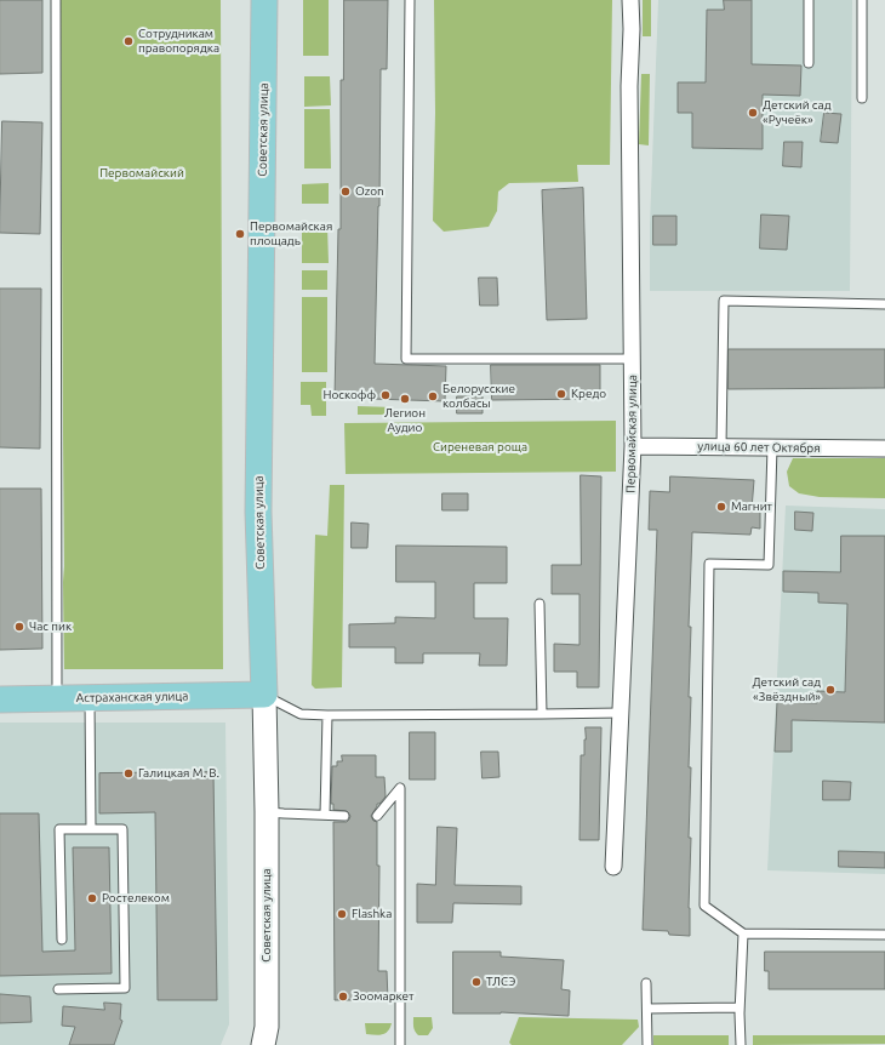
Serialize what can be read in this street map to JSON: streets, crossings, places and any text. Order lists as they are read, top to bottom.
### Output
{
  "streets": {
    "main road": ["Советская улица", "Астраханская улица"],
    "street": ["Первомайская улица", "улица 60 лет Октября"]
  },
  "crossings": [
    ["Советская улица", "Астраханская улица"],
    ["Первомайская улица", "улица 60 лет Октября"]
  ],
  "parks": ["Первомайский", "Сиреневая роща"],
  "places": [
    "Сотрудникам правопорядка",
    "Детский сад «Ручеёк»",
    "Ozon",
    "Первомайская площадь",
    "Кредо",
    "Носкофф",
    "Белорусские колбасы",
    "Легион Аудио",
    "Магнит",
    "Час пик",
    "Детский сад «Звёздный»",
    "Галицкая М. В.",
    "Ростелеком",
    "Flashka",
    "ТЛСЭ",
    "Зоомаркет"
  ]
}
